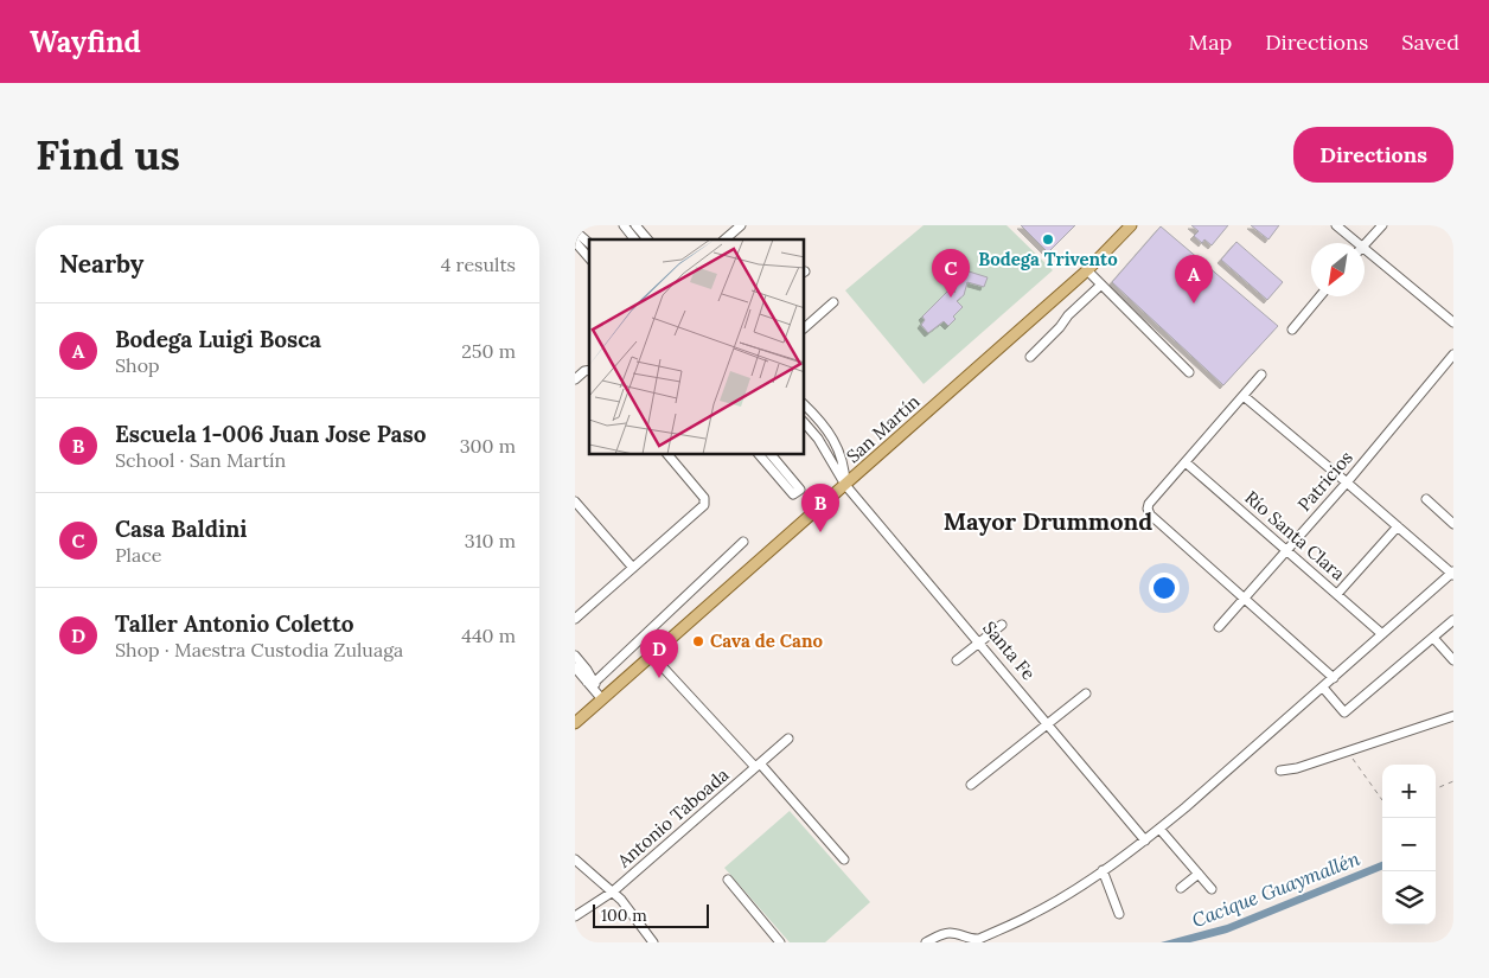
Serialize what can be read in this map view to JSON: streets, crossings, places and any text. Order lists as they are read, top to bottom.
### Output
{
  "streets": {
    "main road": ["San Martín"],
    "street": [
      "Patricios",
      "Río Santa Clara",
      "Santa Fe",
      "Antonio Taboada"
    ]
  },
  "crossings": [
    ["San Martín", "Santa Fe"],
    ["Patricios", "Río Santa Clara"]
  ],
  "districts": ["Mayor Drummond"],
  "water": ["Cacique Guaymallén"],
  "places": ["Bodega Trivento", "Cava de Cano"],
  "scale_bar": "100 m",
  "north": "bottom left",
  "page": {
    "header": "Wayfind",
    "nav": ["Map", "Directions", "Saved"],
    "buttons": "Directions",
    "title": "Find us",
    "heading": ["Nearby", "4 results"],
    "pins": [
      "C",
      "A",
      "B",
      "D"
    ],
    "list": [
      {
        "mark": "A",
        "name": "Bodega Luigi Bosca",
        "note": "Shop",
        "value": "250 m"
      },
      {
        "mark": "B",
        "name": "Escuela 1-006 Juan Jose Paso",
        "note": "School · San Martín",
        "value": "300 m"
      },
      {
        "mark": "C",
        "name": "Casa Baldini",
        "note": "Place",
        "value": "310 m"
      },
      {
        "mark": "D",
        "name": "Taller Antonio Coletto",
        "note": "Shop · Maestra Custodia Zuluaga",
        "value": "440 m"
      }
    ],
    "map_buttons": ["+", "−"],
    "scale": "100 m"
  }
}
